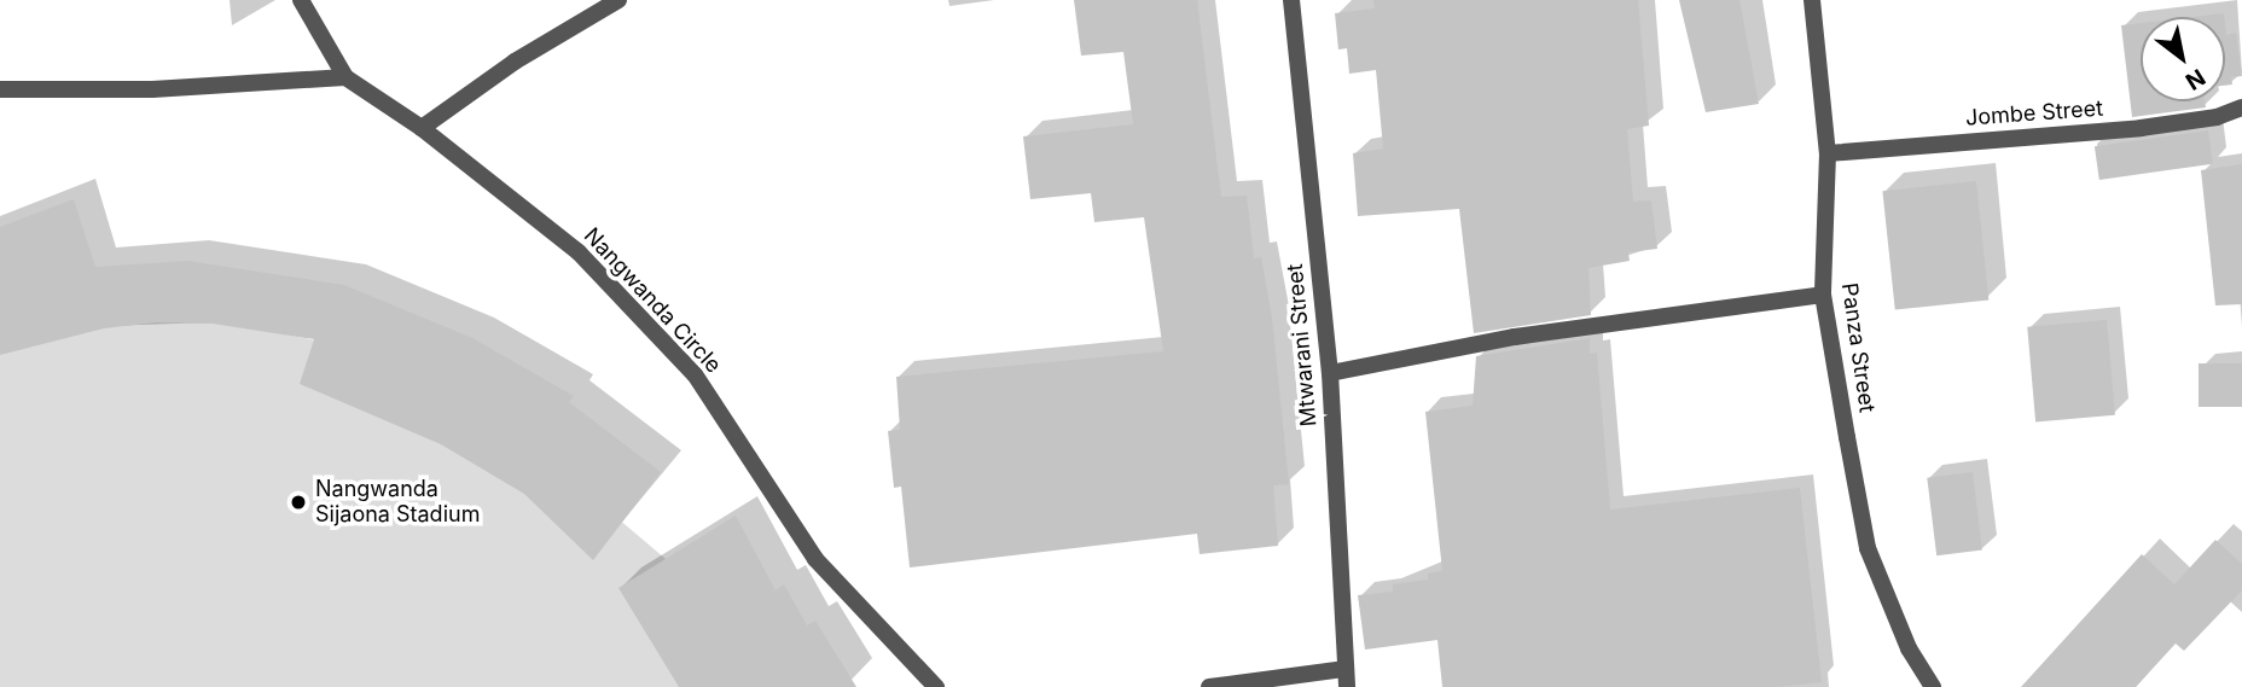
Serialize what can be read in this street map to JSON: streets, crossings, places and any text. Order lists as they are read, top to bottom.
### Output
{
  "streets": {
    "street": [
      "Jombe Street",
      "Nangwanda Circle",
      "Mtwarani Street",
      "Panza Street"
    ]
  },
  "crossings": [
    ["Jombe Street", "Panza Street"]
  ],
  "places": ["Nangwanda Sijaona Stadium"],
  "north": "bottom right"
}
